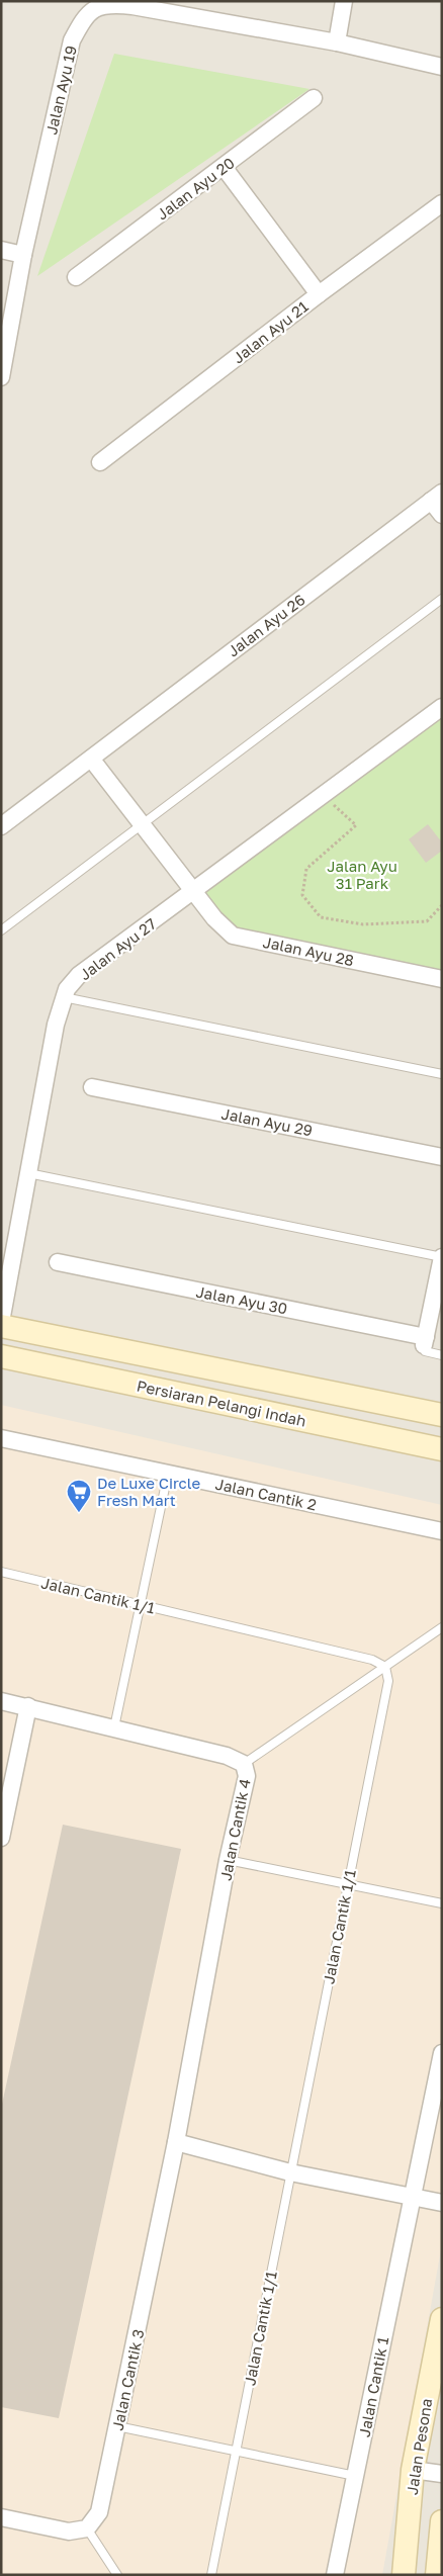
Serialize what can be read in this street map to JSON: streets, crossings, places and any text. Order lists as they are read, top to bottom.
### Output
{
  "streets": {
    "main road": ["Persiaran Pelangi Indah", "Jalan Pesona"],
    "street": [
      "Jalan Ayu 19",
      "Jalan Ayu 20",
      "Jalan Ayu 21",
      "Jalan Ayu 26",
      "Jalan Ayu 27",
      "Jalan Ayu 28",
      "Jalan Ayu 29",
      "Jalan Ayu 30",
      "Jalan Cantik 2",
      "Jalan Cantik 4",
      "Jalan Cantik 3",
      "Jalan Cantik 1"
    ],
    "lane": ["Jalan Cantik 1/1"]
  },
  "crossings": [
    ["Jalan Ayu 27", "Jalan Ayu 28"],
    ["Jalan Cantik 4", "Jalan Cantik 3"]
  ],
  "parks": ["Jalan Ayu 31 Park"],
  "places": {
    "supermarket": ["De Luxe Circle Fresh Mart"]
  }
}
